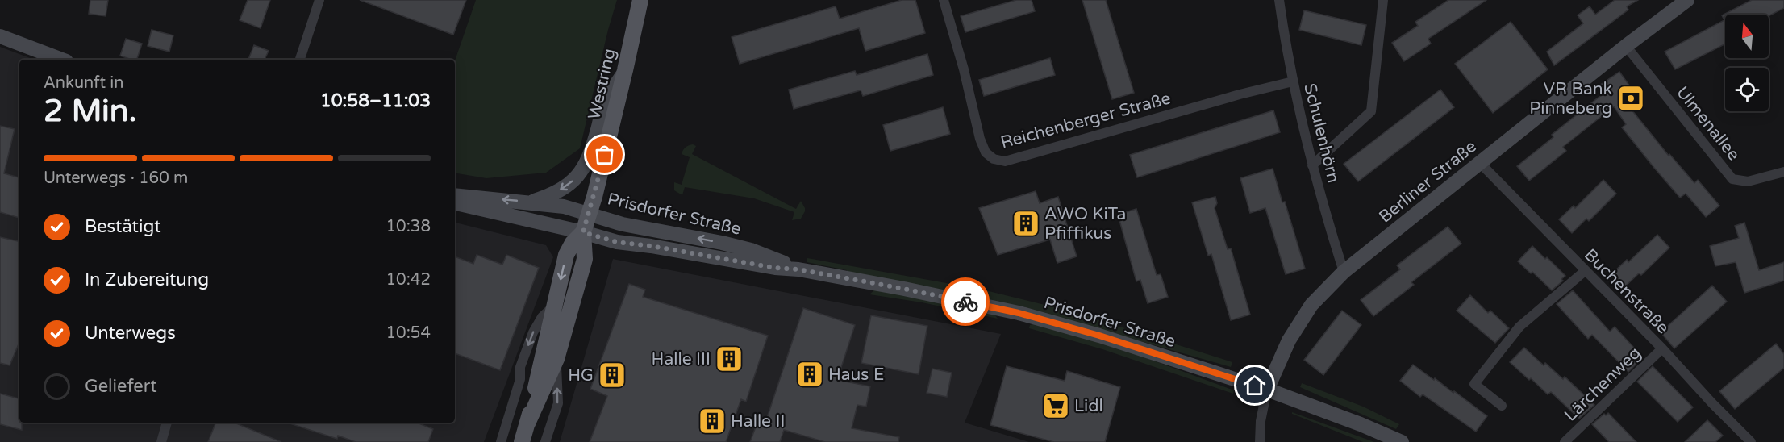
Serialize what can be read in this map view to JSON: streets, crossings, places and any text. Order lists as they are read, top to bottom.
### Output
{
  "streets": {
    "main road": ["Westring", "Berliner Straße", "Prisdorfer Straße"],
    "street": [
      "Reichenberger Straße",
      "Ulmenallee",
      "Schulenhörn",
      "Buchenstraße",
      "Lärchenweg"
    ]
  },
  "crossings": [
    ["Westring", "Prisdorfer Straße"],
    ["Reichenberger Straße", "Schulenhörn"],
    ["Ulmenallee", "Berliner Straße"],
    ["Schulenhörn", "Berliner Straße"],
    ["Berliner Straße", "Prisdorfer Straße"],
    ["Berliner Straße", "Buchenstraße"],
    ["Buchenstraße", "Lärchenweg"]
  ],
  "places": {
    "bank": ["VR Bank Pinneberg"],
    "building": [
      "AWO KiTa Pfiffikus",
      "Halle III",
      "Haus E",
      "HG",
      "Halle II"
    ],
    "supermarket": ["Lidl"]
  },
  "north": "top",
  "page": {
    "heading": ["2 Min.", "Ankunft in", "10:58–11:03"],
    "bar": "Unterwegs · 160 m",
    "list": [
      ["Bestätigt", "10:38"],
      ["In Zubereitung", "10:42"],
      ["Unterwegs", "10:54"],
      "Geliefert"
    ]
  }
}
